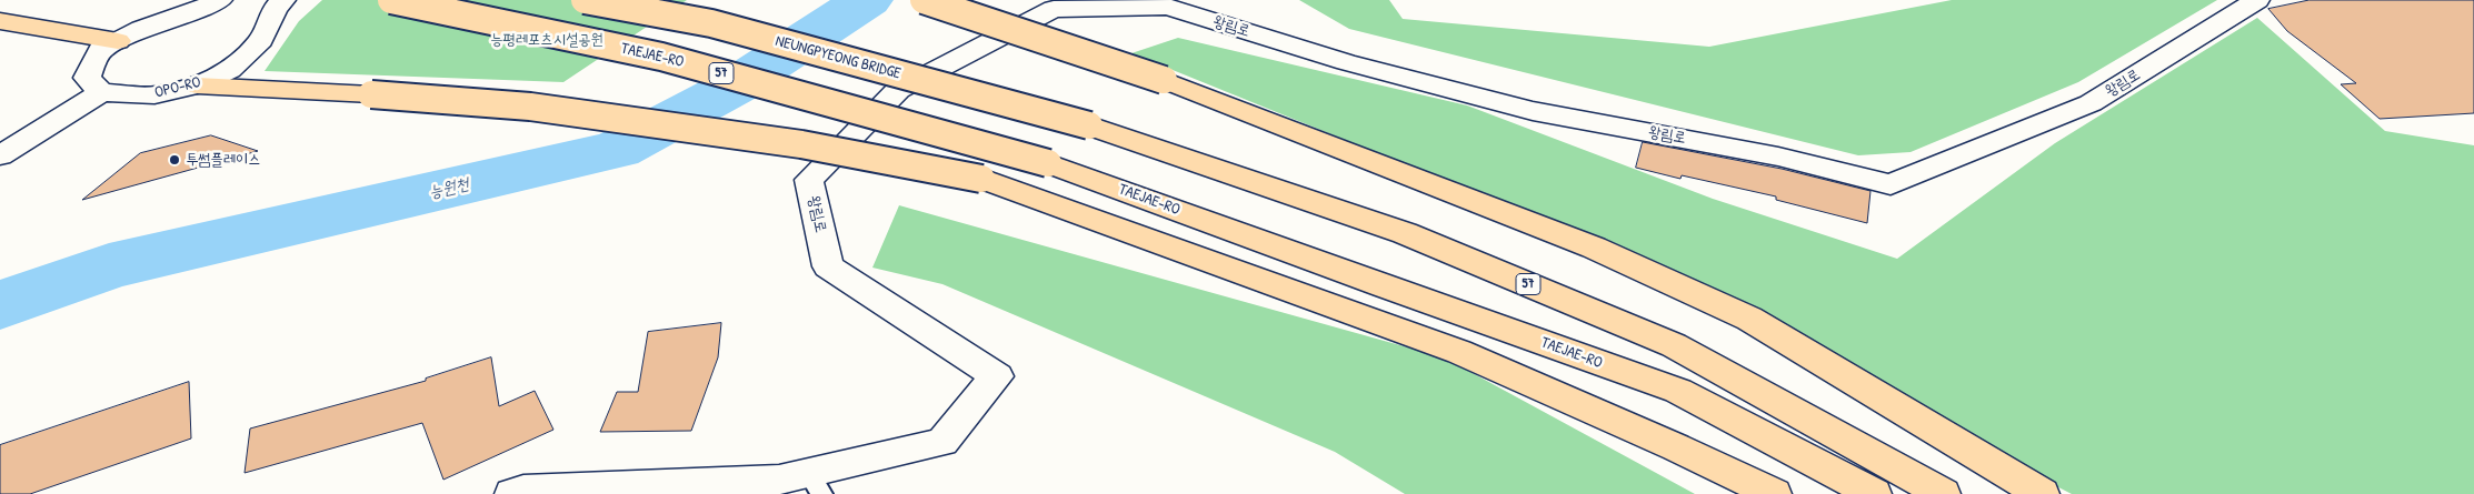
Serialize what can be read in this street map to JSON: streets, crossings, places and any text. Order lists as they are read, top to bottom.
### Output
{
  "streets": {
    "highway": ["TAEJAE-RO", "NEUNGPYEONG BRIDGE", "57"],
    "street": ["왕림로", "OPO-RO"]
  },
  "water": ["능원천"],
  "parks": ["능평레포츠시설공원"],
  "places": ["투썸플레이스"]
}
